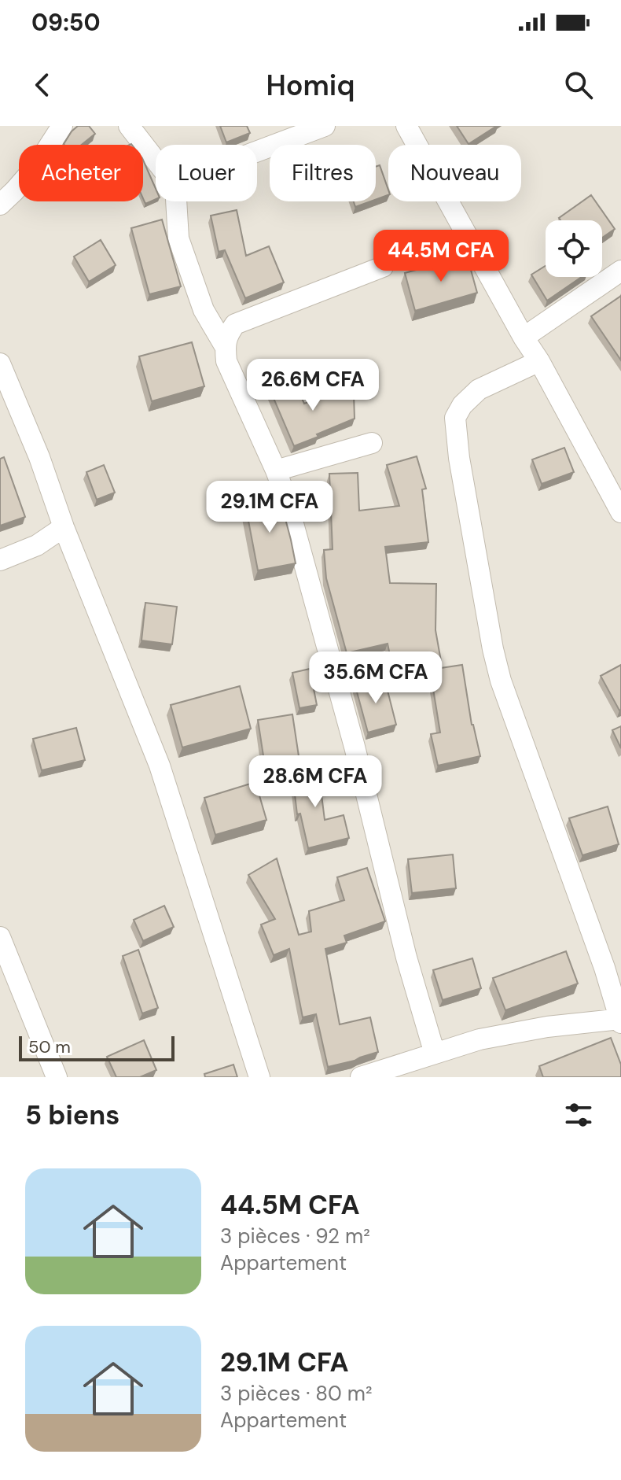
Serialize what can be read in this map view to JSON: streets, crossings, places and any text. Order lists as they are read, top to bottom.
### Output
{
  "scale_bar": "50 m",
  "page": {
    "status": "09:50",
    "header": "Homiq",
    "chip": [
      "Acheter",
      "Louer",
      "Filtres",
      "Nouveau"
    ],
    "price": [
      "44.5M CFA",
      "26.6M CFA",
      "29.1M CFA",
      "35.6M CFA",
      "28.6M CFA"
    ],
    "scale": "50 m",
    "heading": "5 biens",
    "list": [
      {
        "name": "44.5M CFA",
        "note": "3 pièces · 92 m² · Appartement"
      },
      {
        "name": "29.1M CFA",
        "note": "3 pièces · 80 m² · Appartement"
      }
    ]
  }
}
